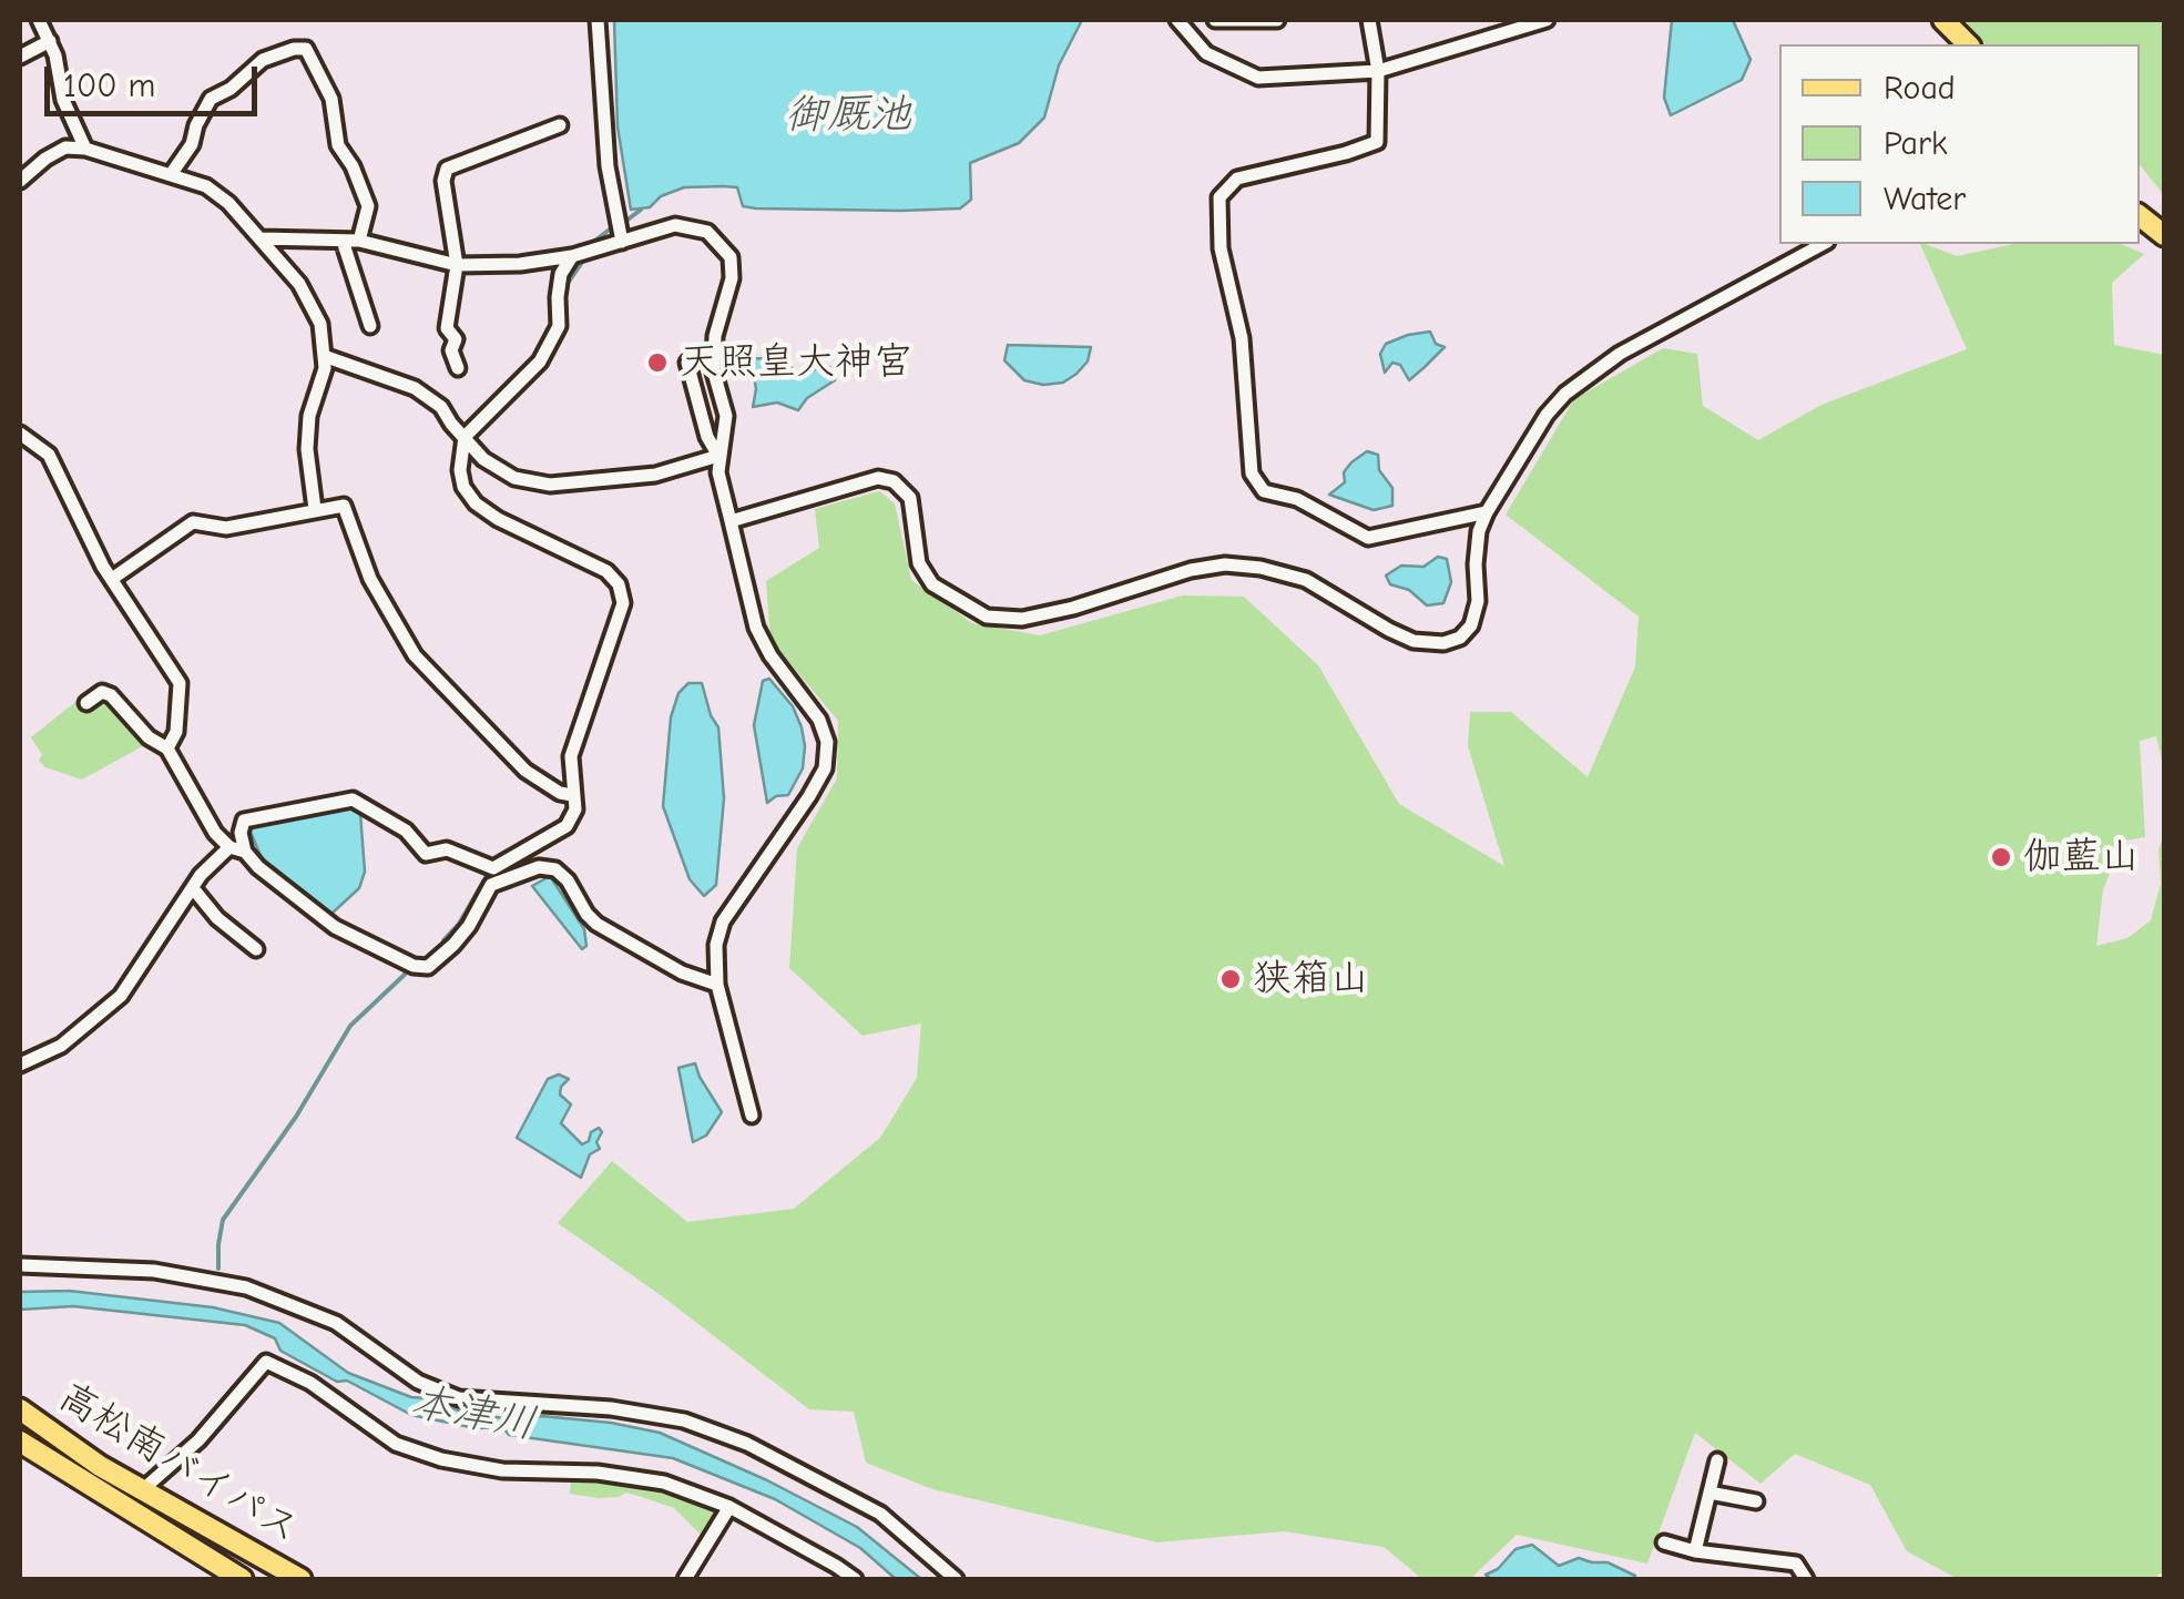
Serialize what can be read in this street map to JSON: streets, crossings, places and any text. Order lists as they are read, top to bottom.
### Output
{
  "streets": {
    "main road": ["高松南バイパス"]
  },
  "water": ["御厩池", "本津川"],
  "places": ["天照皇大神宮", "伽藍山", "狭箱山"],
  "legend": ["Road", "Park", "Water"],
  "scale_bar": "100 m"
}
